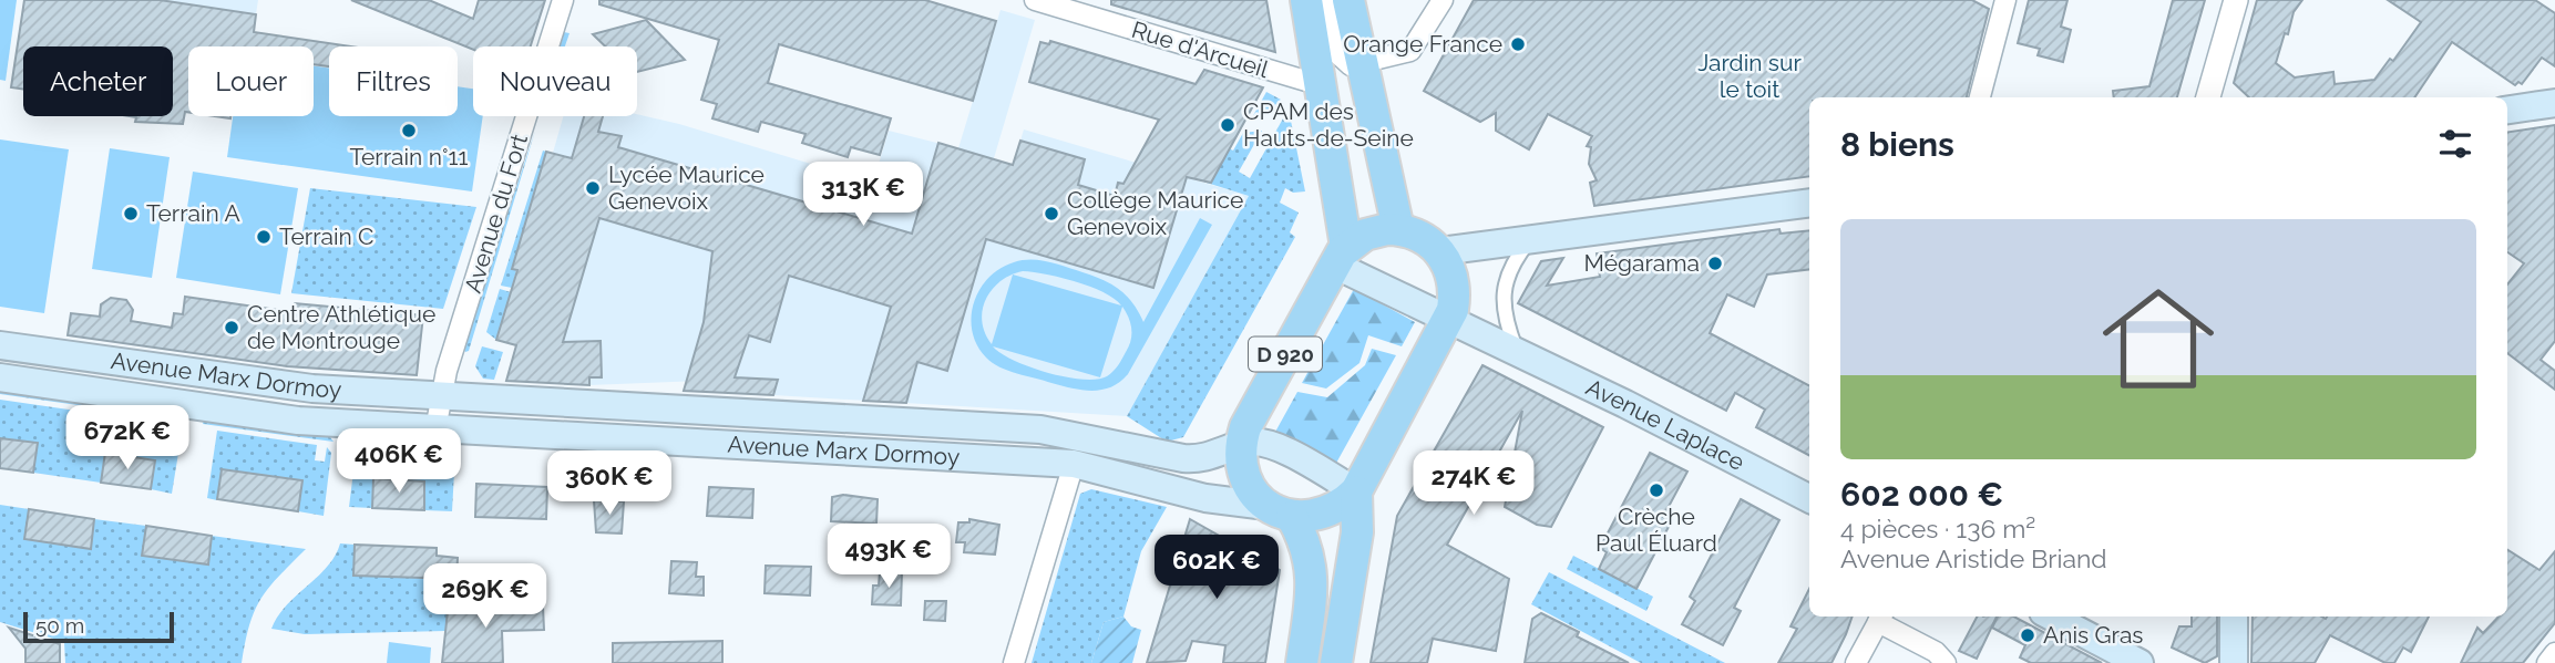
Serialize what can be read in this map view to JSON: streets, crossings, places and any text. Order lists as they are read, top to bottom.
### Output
{
  "streets": {
    "main road": ["D 920", "Avenue Marx Dormoy", "Avenue Laplace"],
    "street": ["Rue d'Arcueil", "Avenue du Fort"]
  },
  "crossings": [
    ["Avenue du Fort", "Avenue Marx Dormoy"],
    ["D 920", "Avenue Marx Dormoy"],
    ["D 920", "Avenue Laplace"]
  ],
  "parks": ["Jardin sur le toit"],
  "places": [
    "Orange France",
    "CPAM des Hauts-de-Seine",
    "Terrain n°11",
    "Lycée Maurice Genevoix",
    "Terrain A",
    "Collège Maurice Genevoix",
    "Terrain C",
    "Mégarama",
    "Centre Athlétique de Montrouge",
    "Crèche Paul Éluard",
    "Anis Gras"
  ],
  "scale_bar": "50 m",
  "page": {
    "chip": [
      "Acheter",
      "Louer",
      "Filtres",
      "Nouveau"
    ],
    "heading": "8 biens",
    "price": [
      "313K €",
      "672K €",
      "406K €",
      "360K €",
      "274K €",
      "493K €",
      "602K €",
      "269K €"
    ],
    "list": [
      {
        "name": "602 000 €",
        "note": "4 pièces · 136 m² · Avenue Aristide Briand"
      }
    ],
    "scale": "50 m"
  }
}
